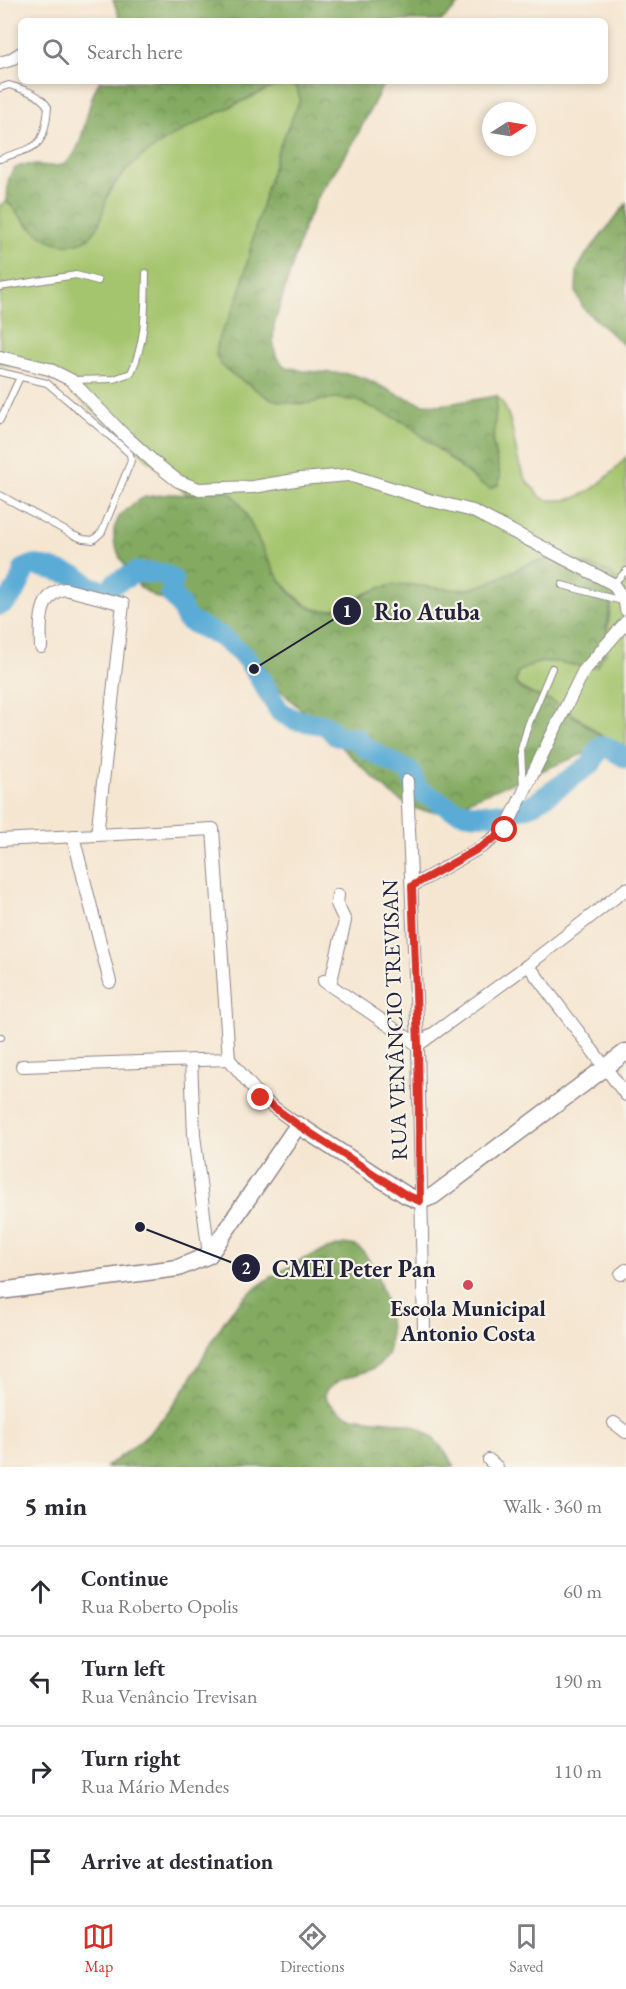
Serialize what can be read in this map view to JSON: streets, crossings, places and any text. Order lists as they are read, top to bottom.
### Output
{
  "streets": {
    "street": ["RUA VENÂNCIO TREVISAN"]
  },
  "places": ["Rio Atuba", "CMEI Peter Pan", "Escola Municipal Antonio Costa"],
  "north": "right",
  "page": {
    "search": "Search here",
    "heading": ["5 min", "Walk · 360 m"],
    "list": [
      ["Continue", "Rua Roberto Opolis", "60 m"],
      ["Turn left", "Rua Venâncio Trevisan", "190 m"],
      ["Turn right", "Rua Mário Mendes", "110 m"],
      "Arrive at destination"
    ],
    "nav": ["Map", "Directions", "Saved"]
  }
}
